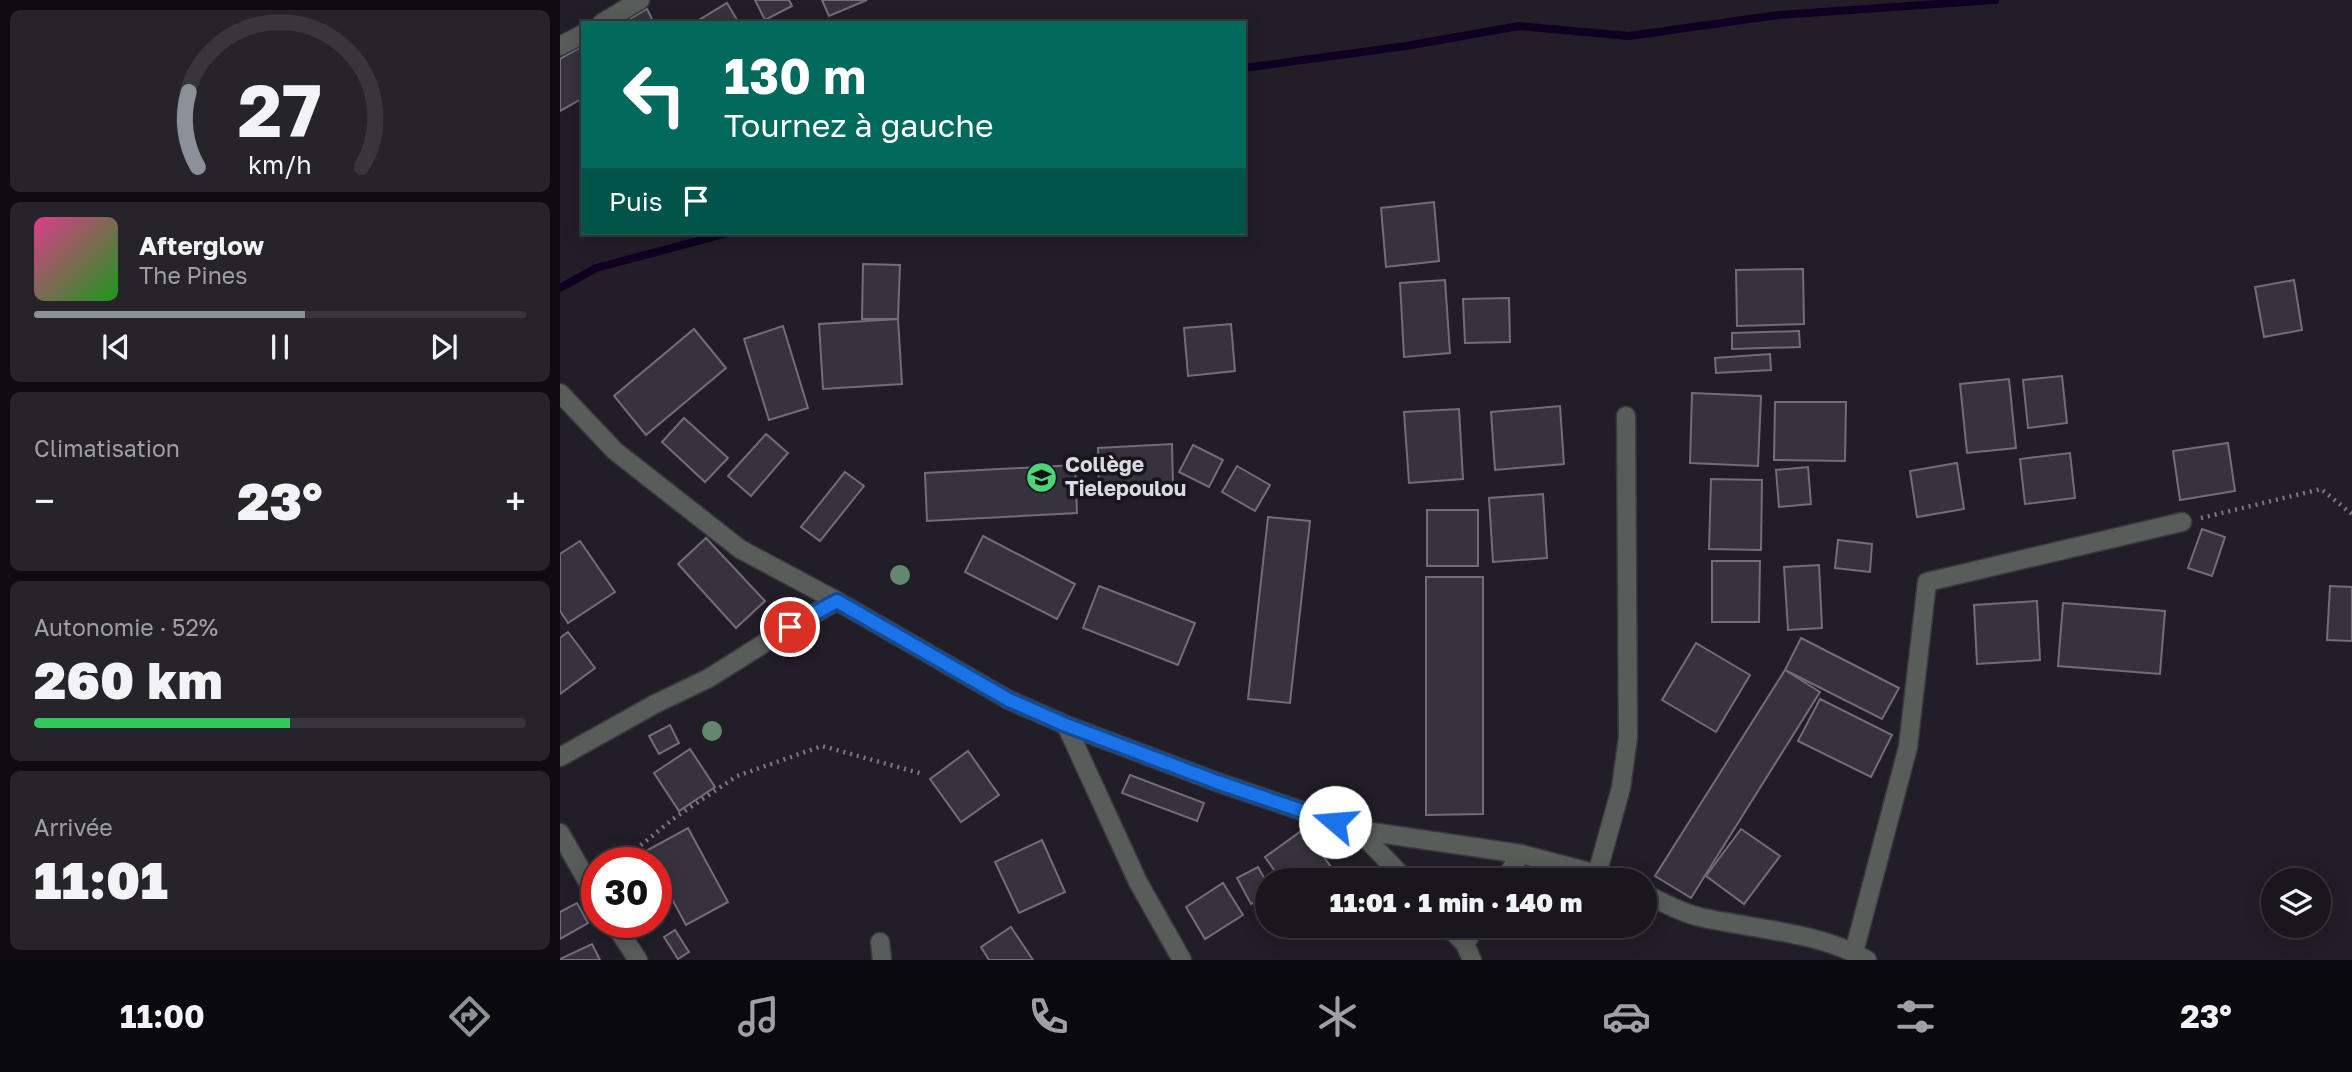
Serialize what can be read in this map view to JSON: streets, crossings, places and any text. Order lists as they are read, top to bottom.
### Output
{
  "places": {
    "school or university": ["Collège Tielepoulou"]
  },
  "page": {
    "turn": ["130 m", "Tournez à gauche"],
    "then": "Puis",
    "song": ["Afterglow", "The Pines"],
    "tile": [
      "Climatisation",
      ["Autonomie · 52%", "260 km"],
      ["Arrivée", "11:01"]
    ],
    "heat": ["−", "23°", "+"],
    "limit": "30",
    "trip": "11:01 · 1 min · 140 m",
    "tabs": ["11:00", "23°"],
    "gauge": ["27", "km/h"]
  }
}
